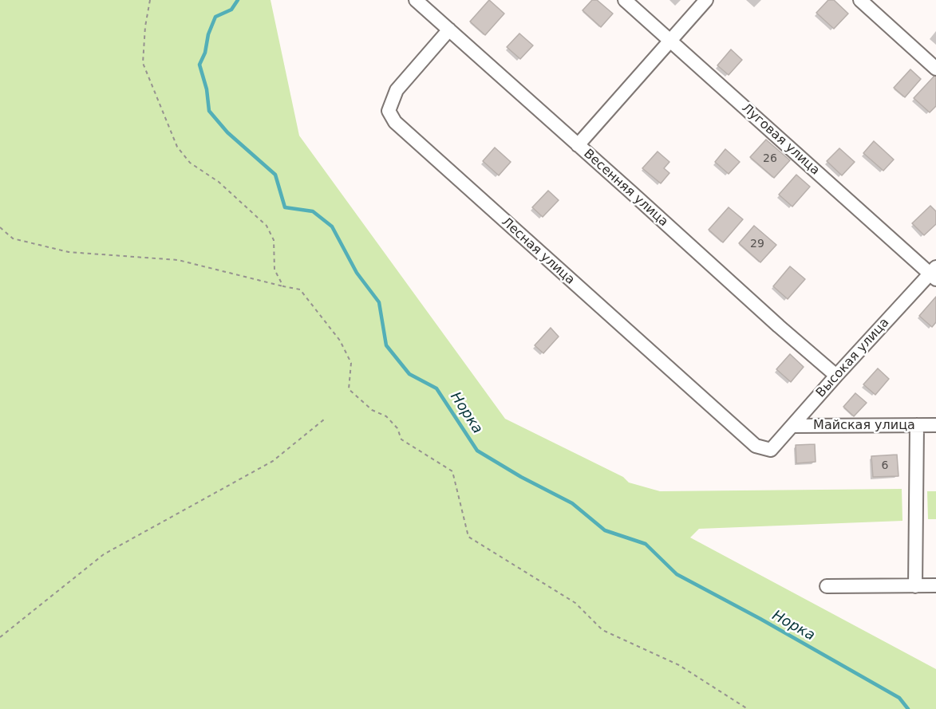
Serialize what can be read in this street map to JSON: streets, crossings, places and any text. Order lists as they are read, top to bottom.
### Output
{
  "streets": {
    "street": [
      "Луговая улица",
      "Весенняя улица",
      "Лесная улица",
      "Высокая улица",
      "Майская улица"
    ]
  },
  "crossings": [
    ["Луговая улица", "Высокая улица"],
    ["Весенняя улица", "Лесная улица"],
    ["Весенняя улица", "Высокая улица"],
    ["Лесная улица", "Высокая улица"],
    ["Высокая улица", "Майская улица"]
  ],
  "water": ["Норка"],
  "house_numbers": ["26", "29", "6"]
}
